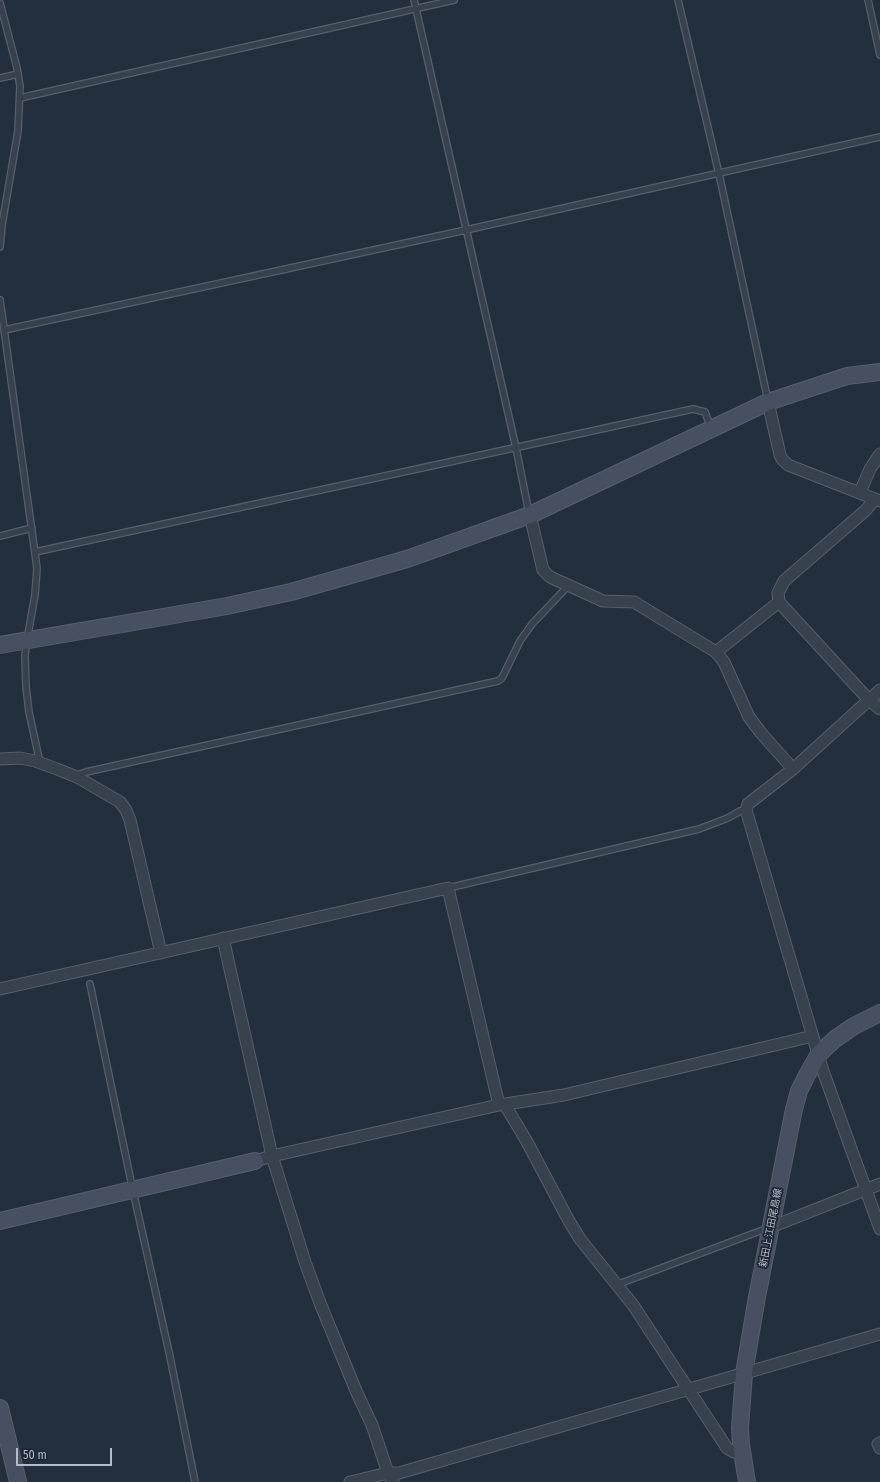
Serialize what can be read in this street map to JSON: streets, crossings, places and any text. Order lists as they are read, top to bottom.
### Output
{
  "streets": {
    "street": ["新田上江田尾島線"]
  },
  "scale_bar": "50 m"
}
